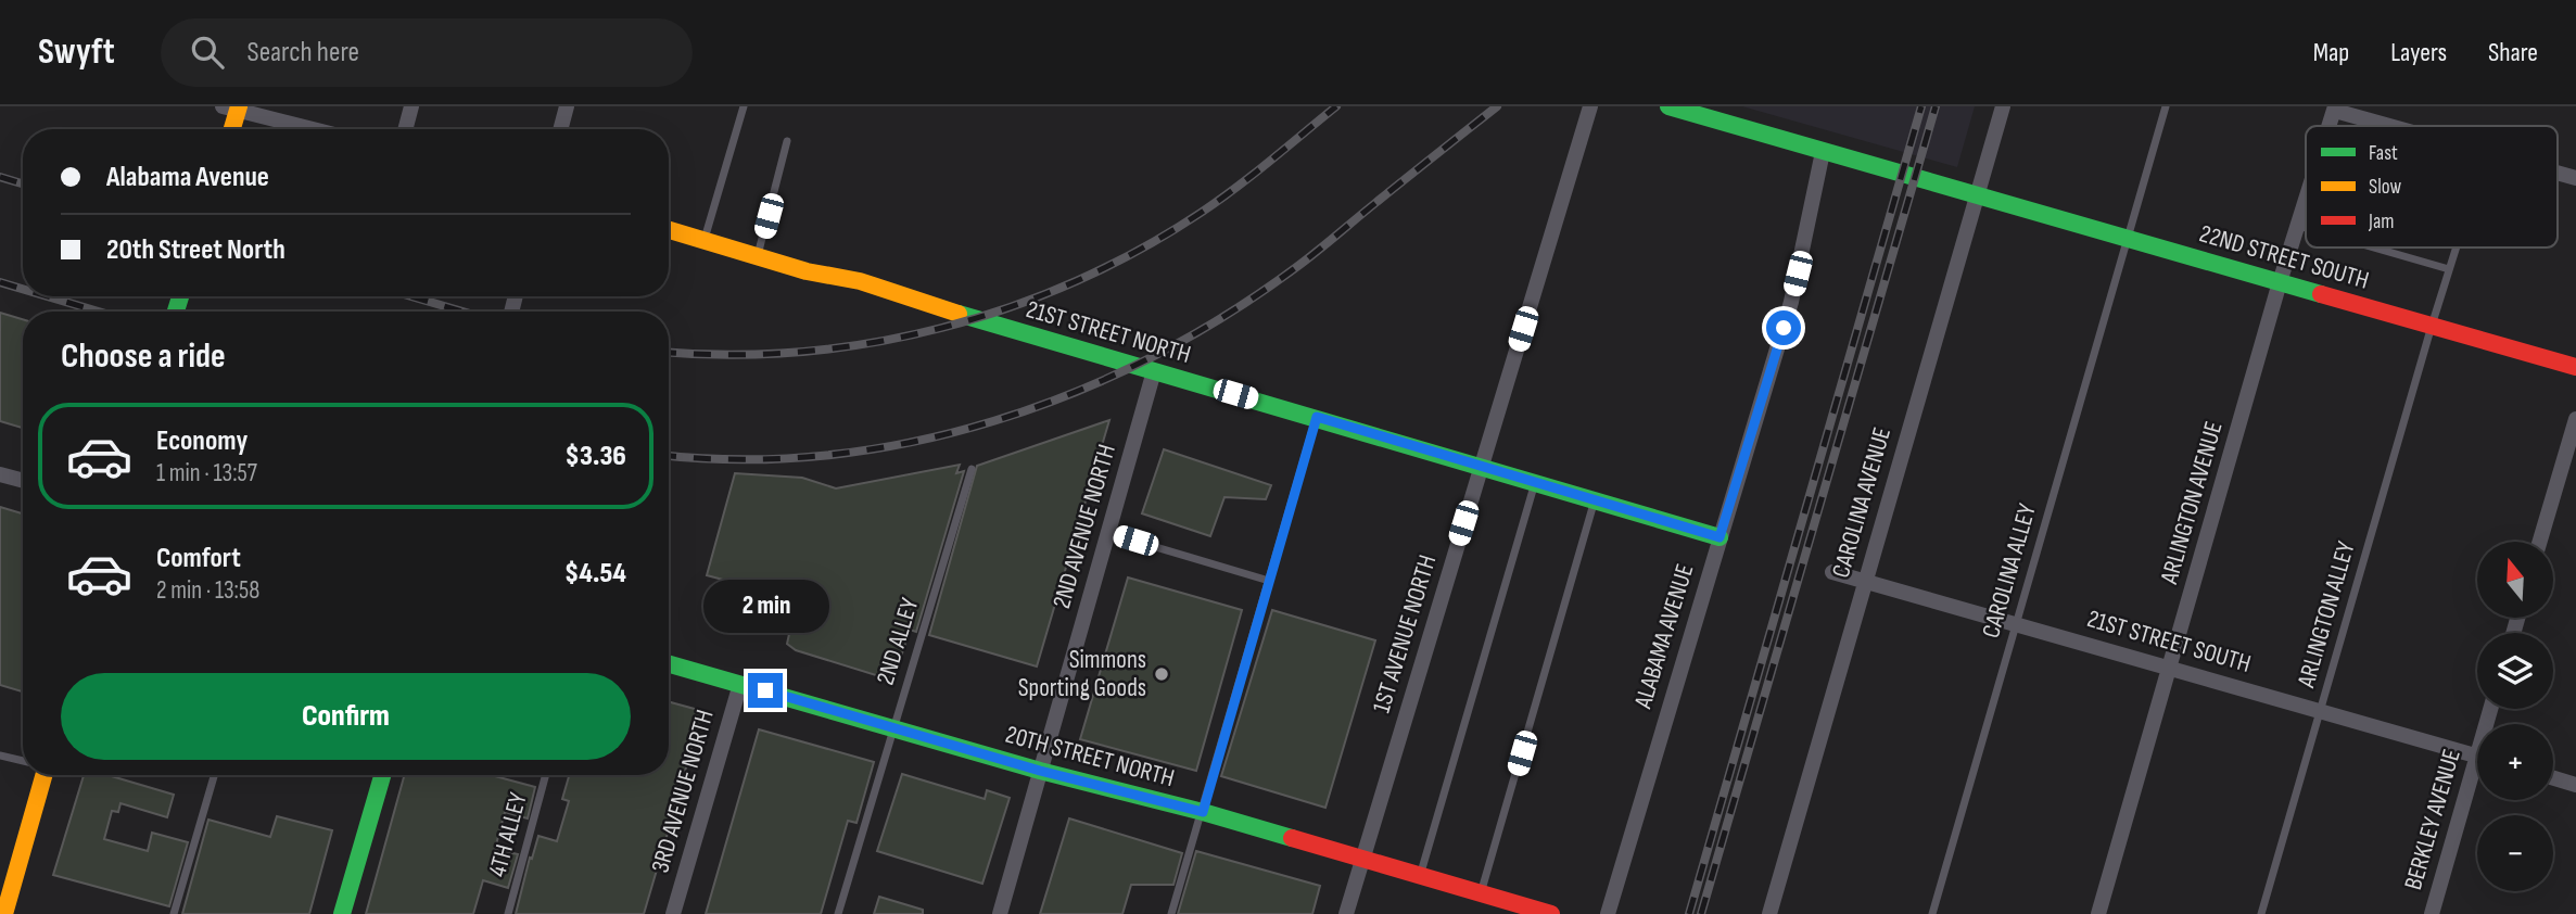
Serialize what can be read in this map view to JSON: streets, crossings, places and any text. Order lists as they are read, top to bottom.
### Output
{
  "streets": {
    "street": [
      "22ND STREET SOUTH",
      "21ST STREET NORTH",
      "CAROLINA AVENUE",
      "ARLINGTON AVENUE",
      "2ND AVENUE NORTH",
      "1ST AVENUE NORTH",
      "ALABAMA AVENUE",
      "21ST STREET SOUTH",
      "20TH STREET NORTH",
      "3RD AVENUE NORTH",
      "BERKLEY AVENUE"
    ],
    "lane": [
      "CAROLINA ALLEY",
      "ARLINGTON ALLEY",
      "2ND ALLEY",
      "4TH ALLEY"
    ]
  },
  "crossings": [
    ["22ND STREET SOUTH", "CAROLINA AVENUE"],
    ["22ND STREET SOUTH", "ARLINGTON AVENUE"],
    ["22ND STREET SOUTH", "CAROLINA ALLEY"],
    ["22ND STREET SOUTH", "ARLINGTON ALLEY"],
    ["22ND STREET SOUTH", "ALABAMA AVENUE"],
    ["21ST STREET NORTH", "2ND AVENUE NORTH"],
    ["21ST STREET NORTH", "1ST AVENUE NORTH"],
    ["21ST STREET NORTH", "ALABAMA AVENUE"],
    ["CAROLINA AVENUE", "21ST STREET SOUTH"],
    ["ARLINGTON AVENUE", "21ST STREET SOUTH"],
    ["2ND AVENUE NORTH", "20TH STREET NORTH"],
    ["CAROLINA ALLEY", "21ST STREET SOUTH"],
    ["ARLINGTON ALLEY", "21ST STREET SOUTH"],
    ["1ST AVENUE NORTH", "20TH STREET NORTH"],
    ["2ND ALLEY", "20TH STREET NORTH"],
    ["20TH STREET NORTH", "3RD AVENUE NORTH"]
  ],
  "places": ["Simmons Sporting Goods"],
  "legend": ["Fast", "Slow", "Jam"],
  "north": "top",
  "page": {
    "header": "Swyft",
    "search": "Search here",
    "nav": ["Map", "Layers", "Share"],
    "banner": ["Alabama Avenue", "20th Street North"],
    "heading": "Choose a ride",
    "list": [
      {
        "name": "Economy",
        "note": "1 min · 13:57",
        "value": "$3.36"
      },
      {
        "name": "Comfort",
        "note": "2 min · 13:58",
        "value": "$4.54"
      }
    ],
    "map_buttons": ["+", "−"],
    "bubble": "2 min",
    "buttons": "Confirm"
  }
}
